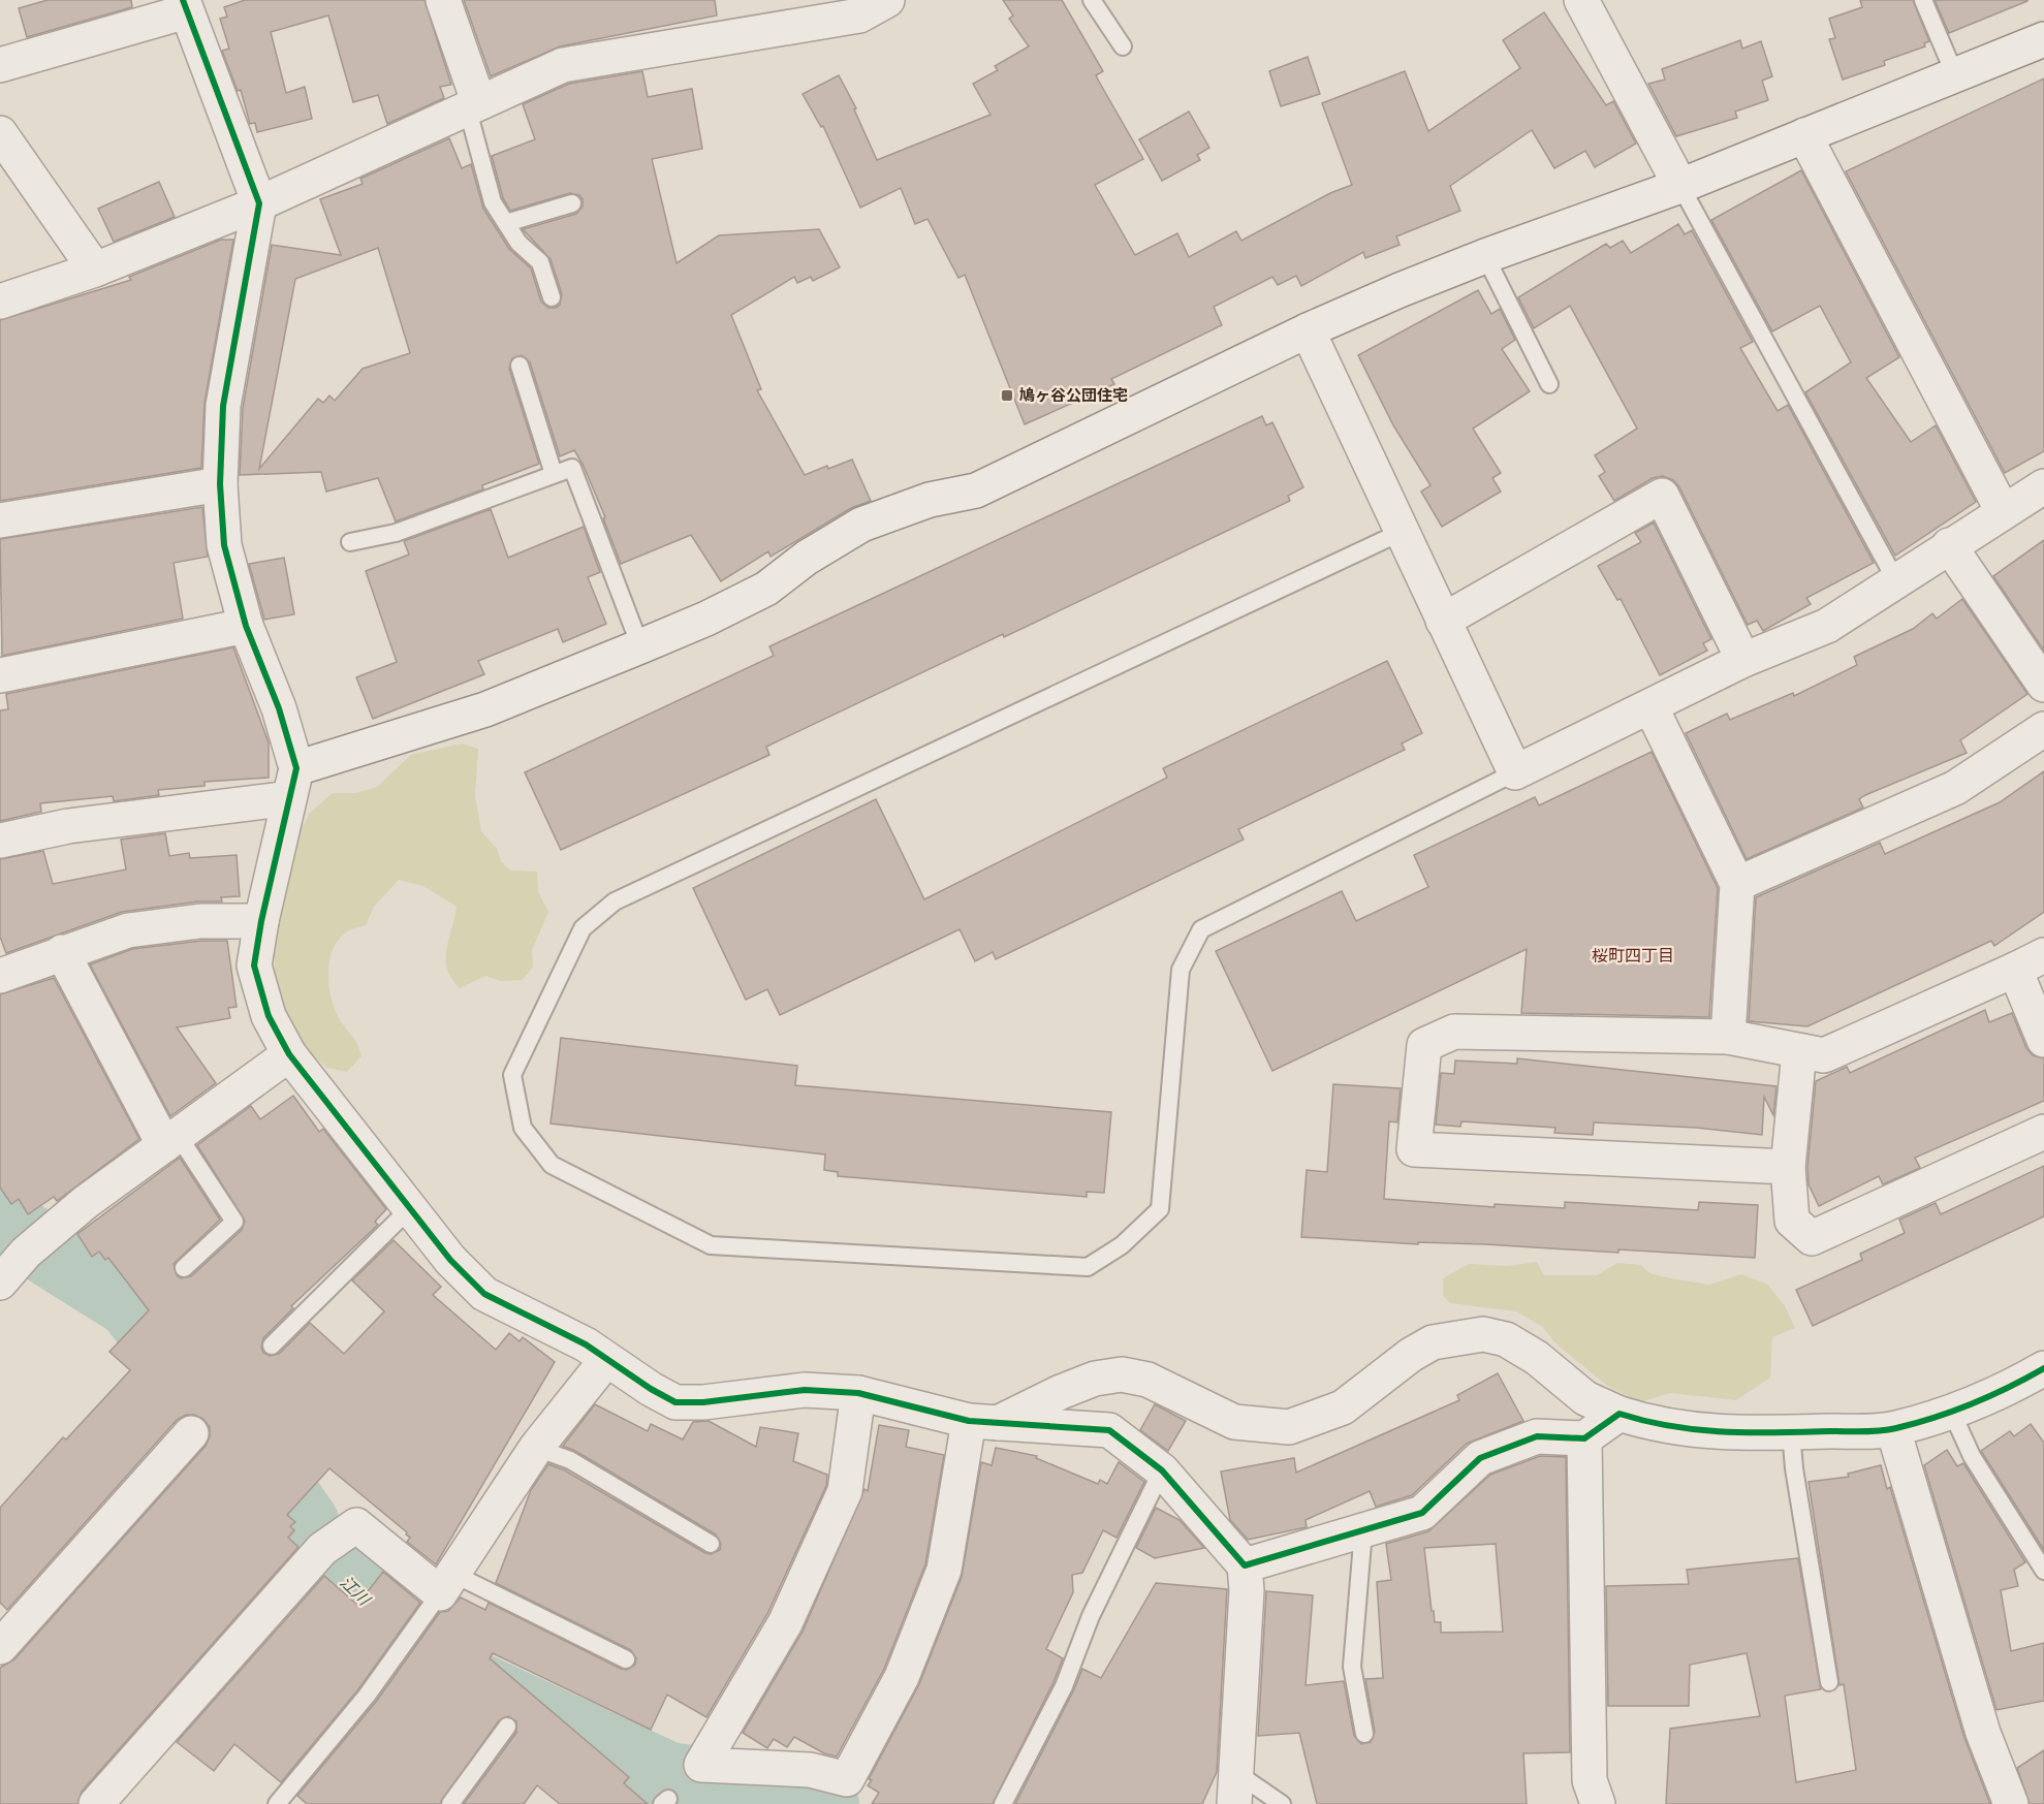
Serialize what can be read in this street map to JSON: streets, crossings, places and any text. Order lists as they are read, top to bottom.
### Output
{
  "districts": ["桜町四丁目"],
  "water": ["江川"],
  "places": {
    "transit": ["鳩ヶ谷公団住宅"]
  }
}
